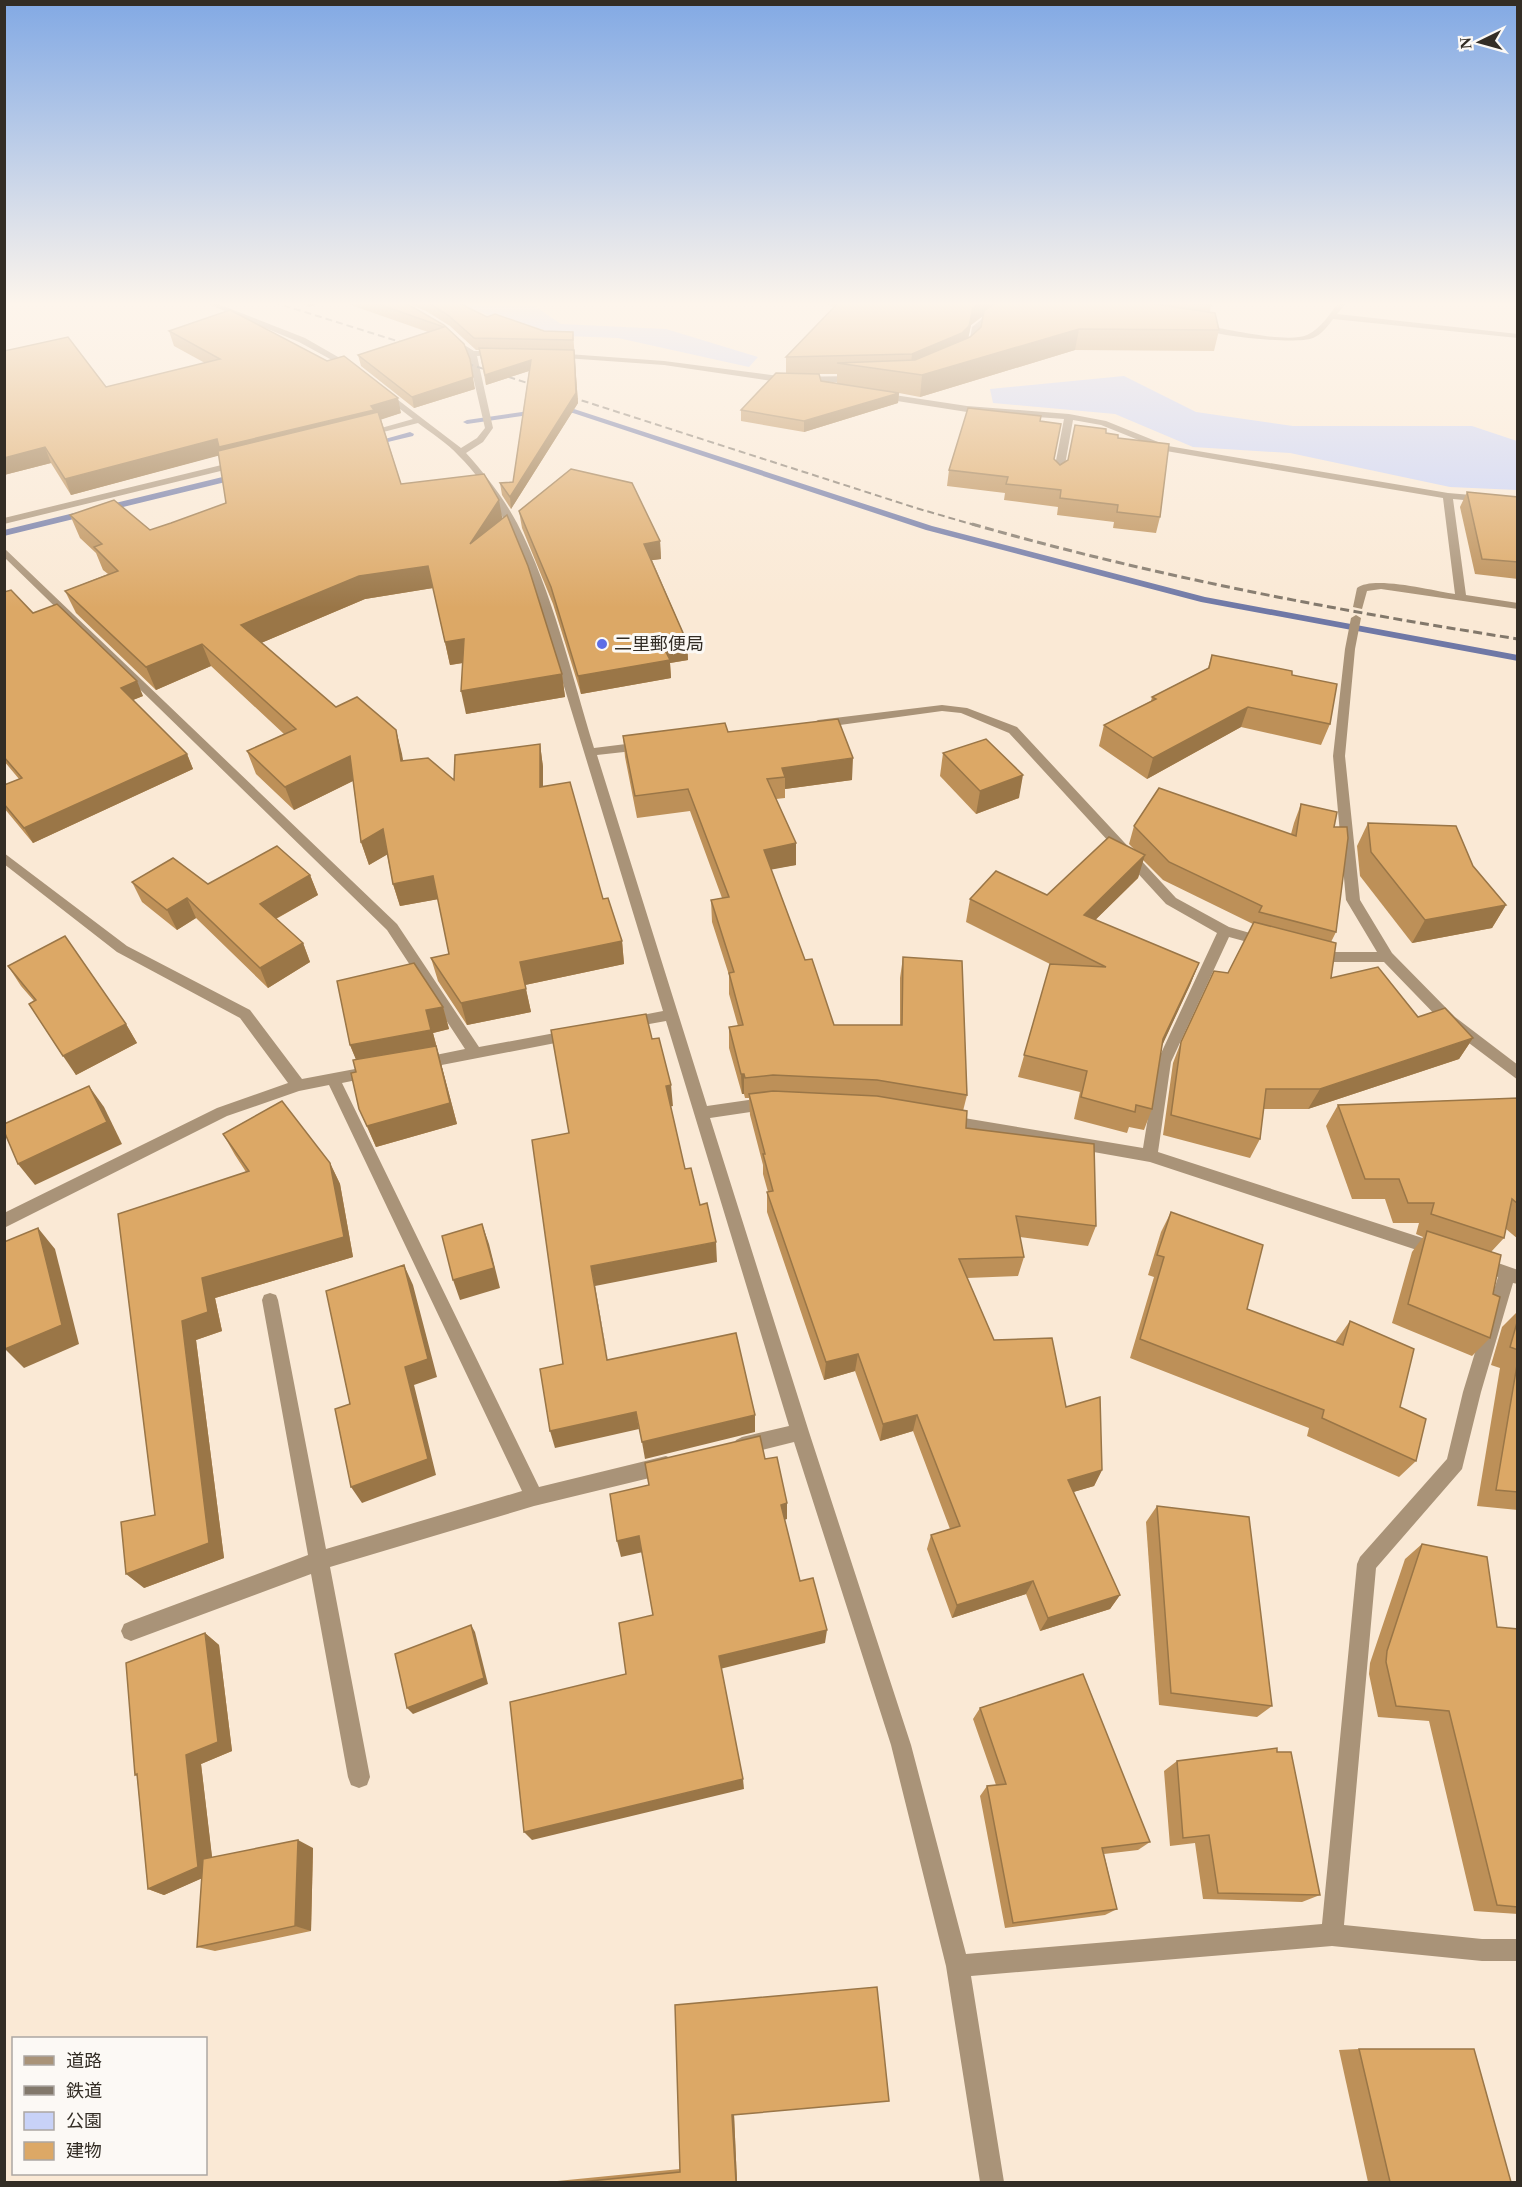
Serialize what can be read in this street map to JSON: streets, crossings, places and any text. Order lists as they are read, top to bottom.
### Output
{
  "places": ["二里郵便局"],
  "legend": [
    "道路",
    "鉄道",
    "公園",
    "建物"
  ],
  "north": "left"
}
